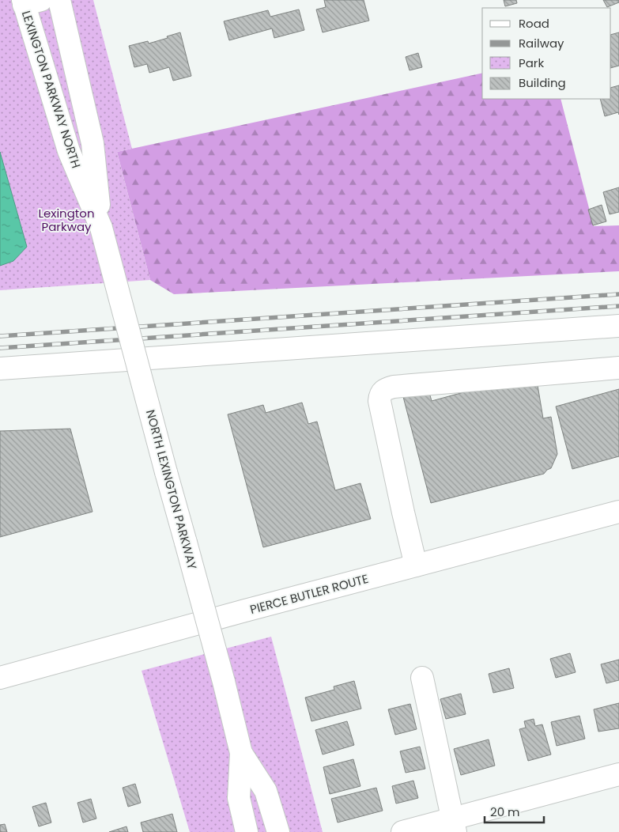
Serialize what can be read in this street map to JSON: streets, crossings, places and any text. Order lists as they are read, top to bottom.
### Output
{
  "streets": {
    "main road": ["LEXINGTON PARKWAY NORTH", "NORTH LEXINGTON PARKWAY", "PIERCE BUTLER ROUTE"]
  },
  "crossings": [
    ["LEXINGTON PARKWAY NORTH", "NORTH LEXINGTON PARKWAY"]
  ],
  "parks": ["Lexington Parkway"],
  "legend": [
    "Road",
    "Railway",
    "Park",
    "Building"
  ],
  "scale_bar": "20 m"
}
